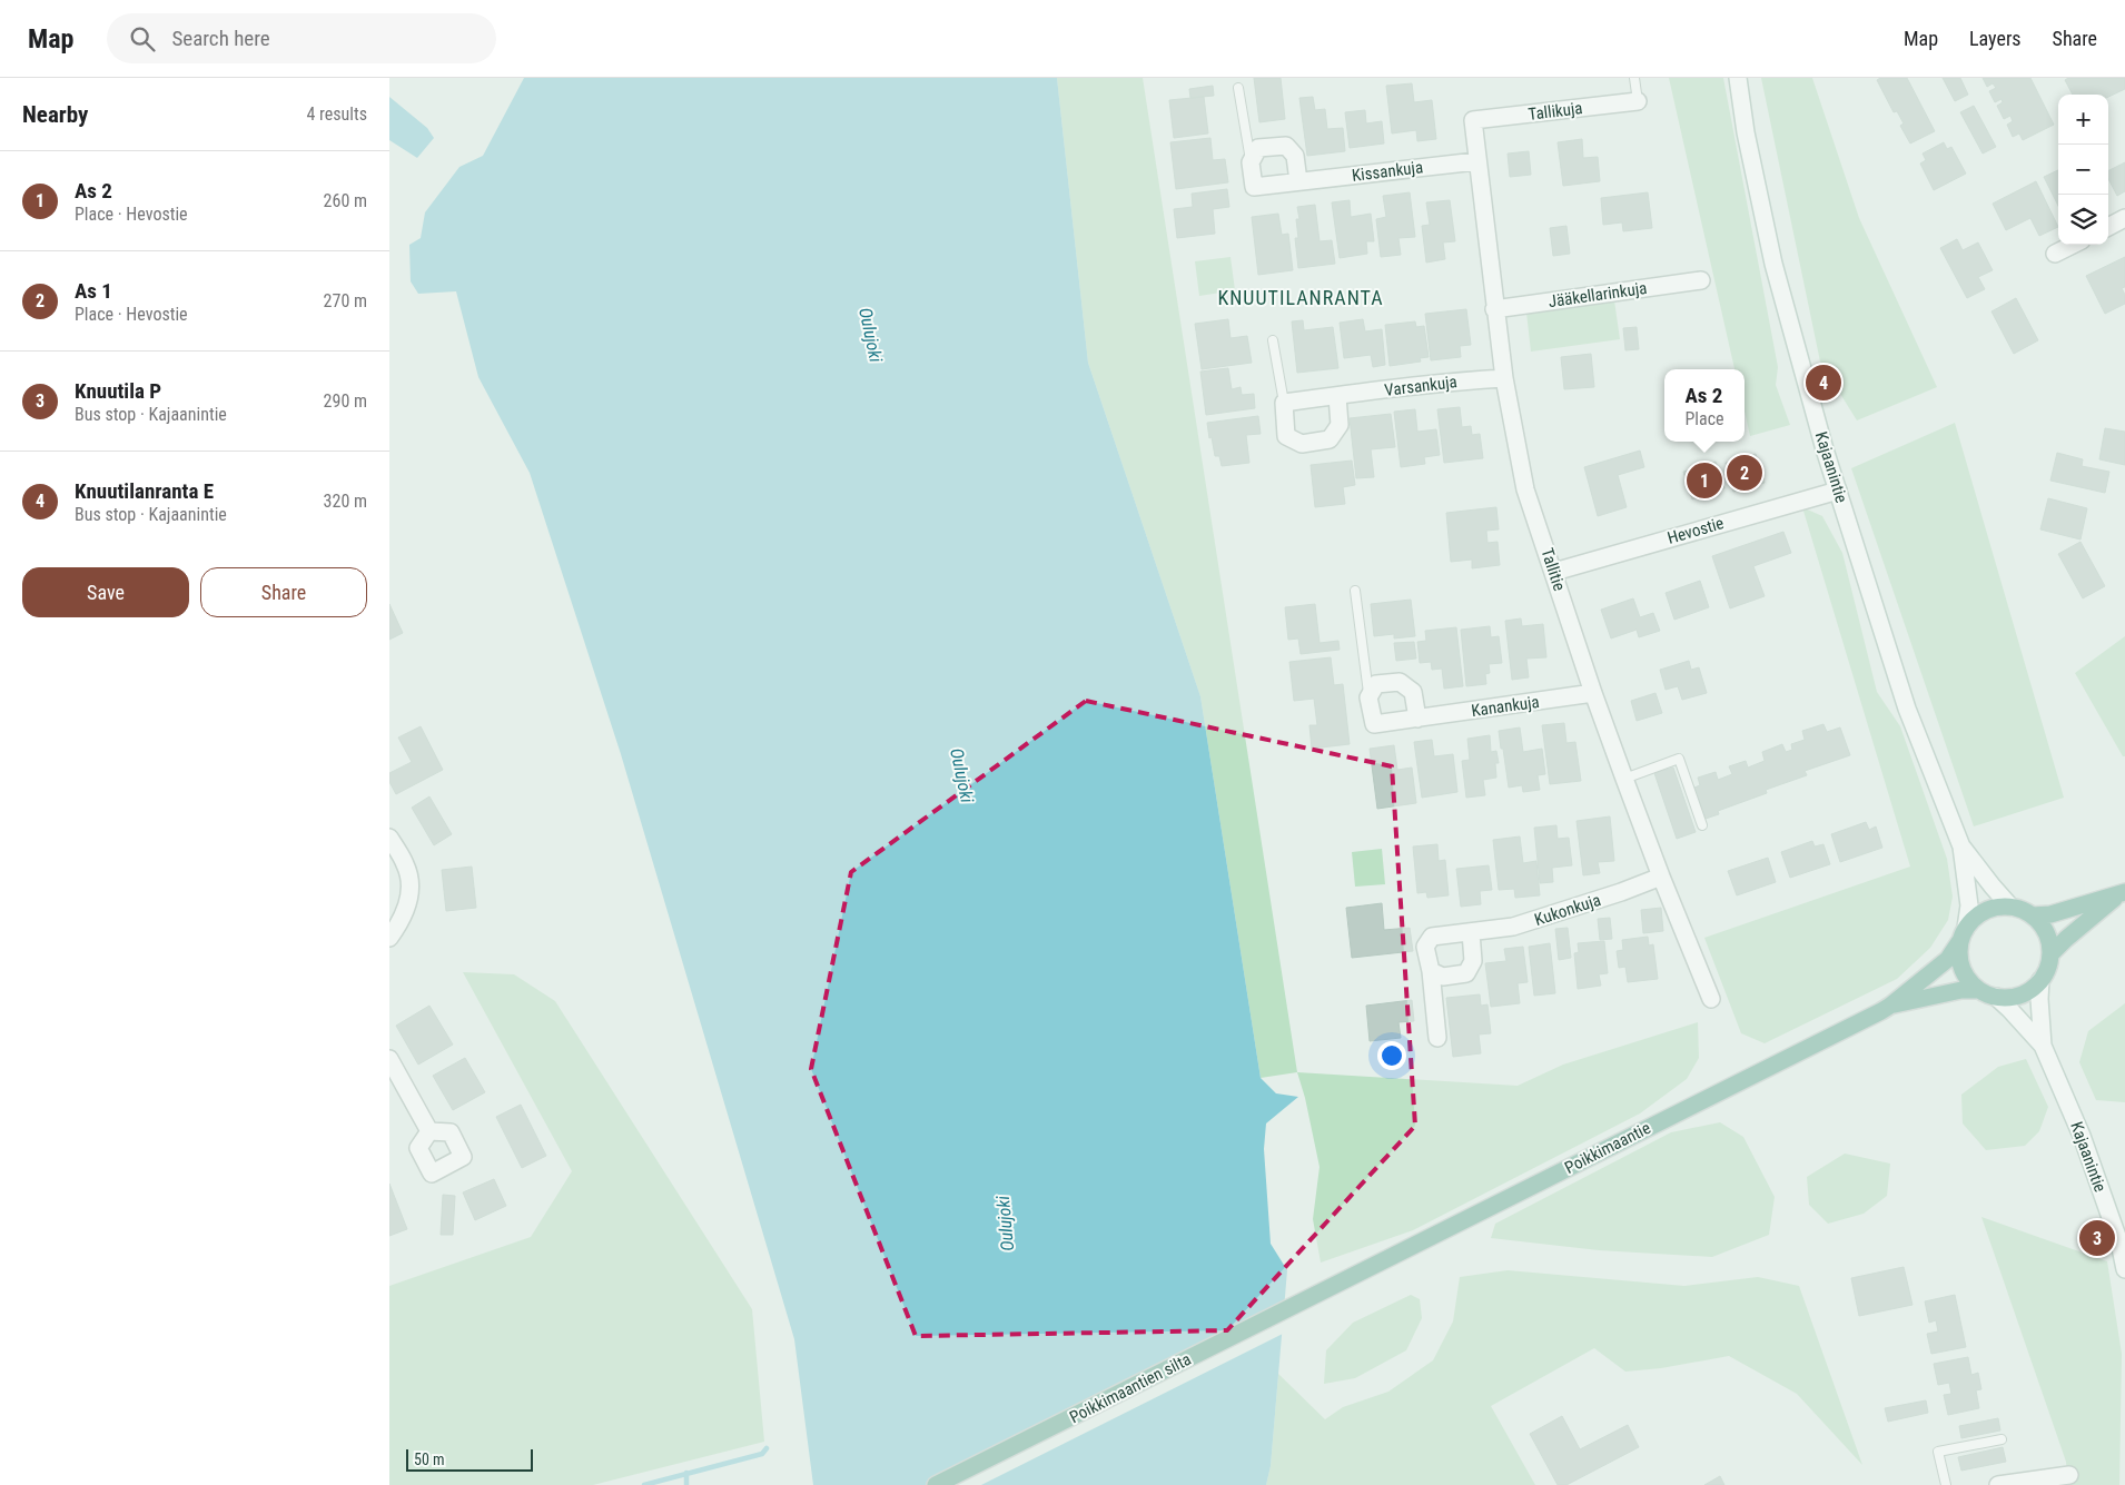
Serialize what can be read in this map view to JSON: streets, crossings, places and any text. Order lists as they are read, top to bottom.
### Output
{
  "streets": {
    "main road": ["Poikkimaantie", "Poikkimaantien silta"],
    "street": [
      "Tallikuja",
      "Kissankuja",
      "Jääkellarinkuja",
      "Varsankuja",
      "Kajaanintie",
      "Hevostie",
      "Tallitie",
      "Kanankuja",
      "Kukonkuja"
    ]
  },
  "crossings": [
    ["Tallikuja", "Tallitie"],
    ["Kissankuja", "Tallitie"],
    ["Jääkellarinkuja", "Tallitie"],
    ["Varsankuja", "Tallitie"],
    ["Kajaanintie", "Hevostie"],
    ["Kajaanintie", "Poikkimaantie"],
    ["Hevostie", "Tallitie"],
    ["Tallitie", "Kanankuja"],
    ["Tallitie", "Kukonkuja"],
    ["Poikkimaantie", "Poikkimaantien silta"]
  ],
  "districts": ["KNUUTILANRANTA"],
  "water": ["Oulujoki"],
  "scale_bar": "50 m",
  "page": {
    "header": "Map",
    "search": "Search here",
    "nav": ["Map", "Layers", "Share"],
    "heading": ["Nearby", "4 results"],
    "map_buttons": ["+", "−"],
    "list": [
      {
        "mark": "1",
        "name": "As 2",
        "note": "Place · Hevostie",
        "value": "260 m"
      },
      {
        "mark": "2",
        "name": "As 1",
        "note": "Place · Hevostie",
        "value": "270 m"
      },
      {
        "mark": "3",
        "name": "Knuutila P",
        "note": "Bus stop · Kajaanintie",
        "value": "290 m"
      },
      {
        "mark": "4",
        "name": "Knuutilanranta E",
        "note": "Bus stop · Kajaanintie",
        "value": "320 m"
      }
    ],
    "pins": [
      "4",
      "2",
      "1",
      "3"
    ],
    "popup": ["As 2", "Place"],
    "buttons": ["Save", "Share"],
    "scale": "50 m"
  }
}
